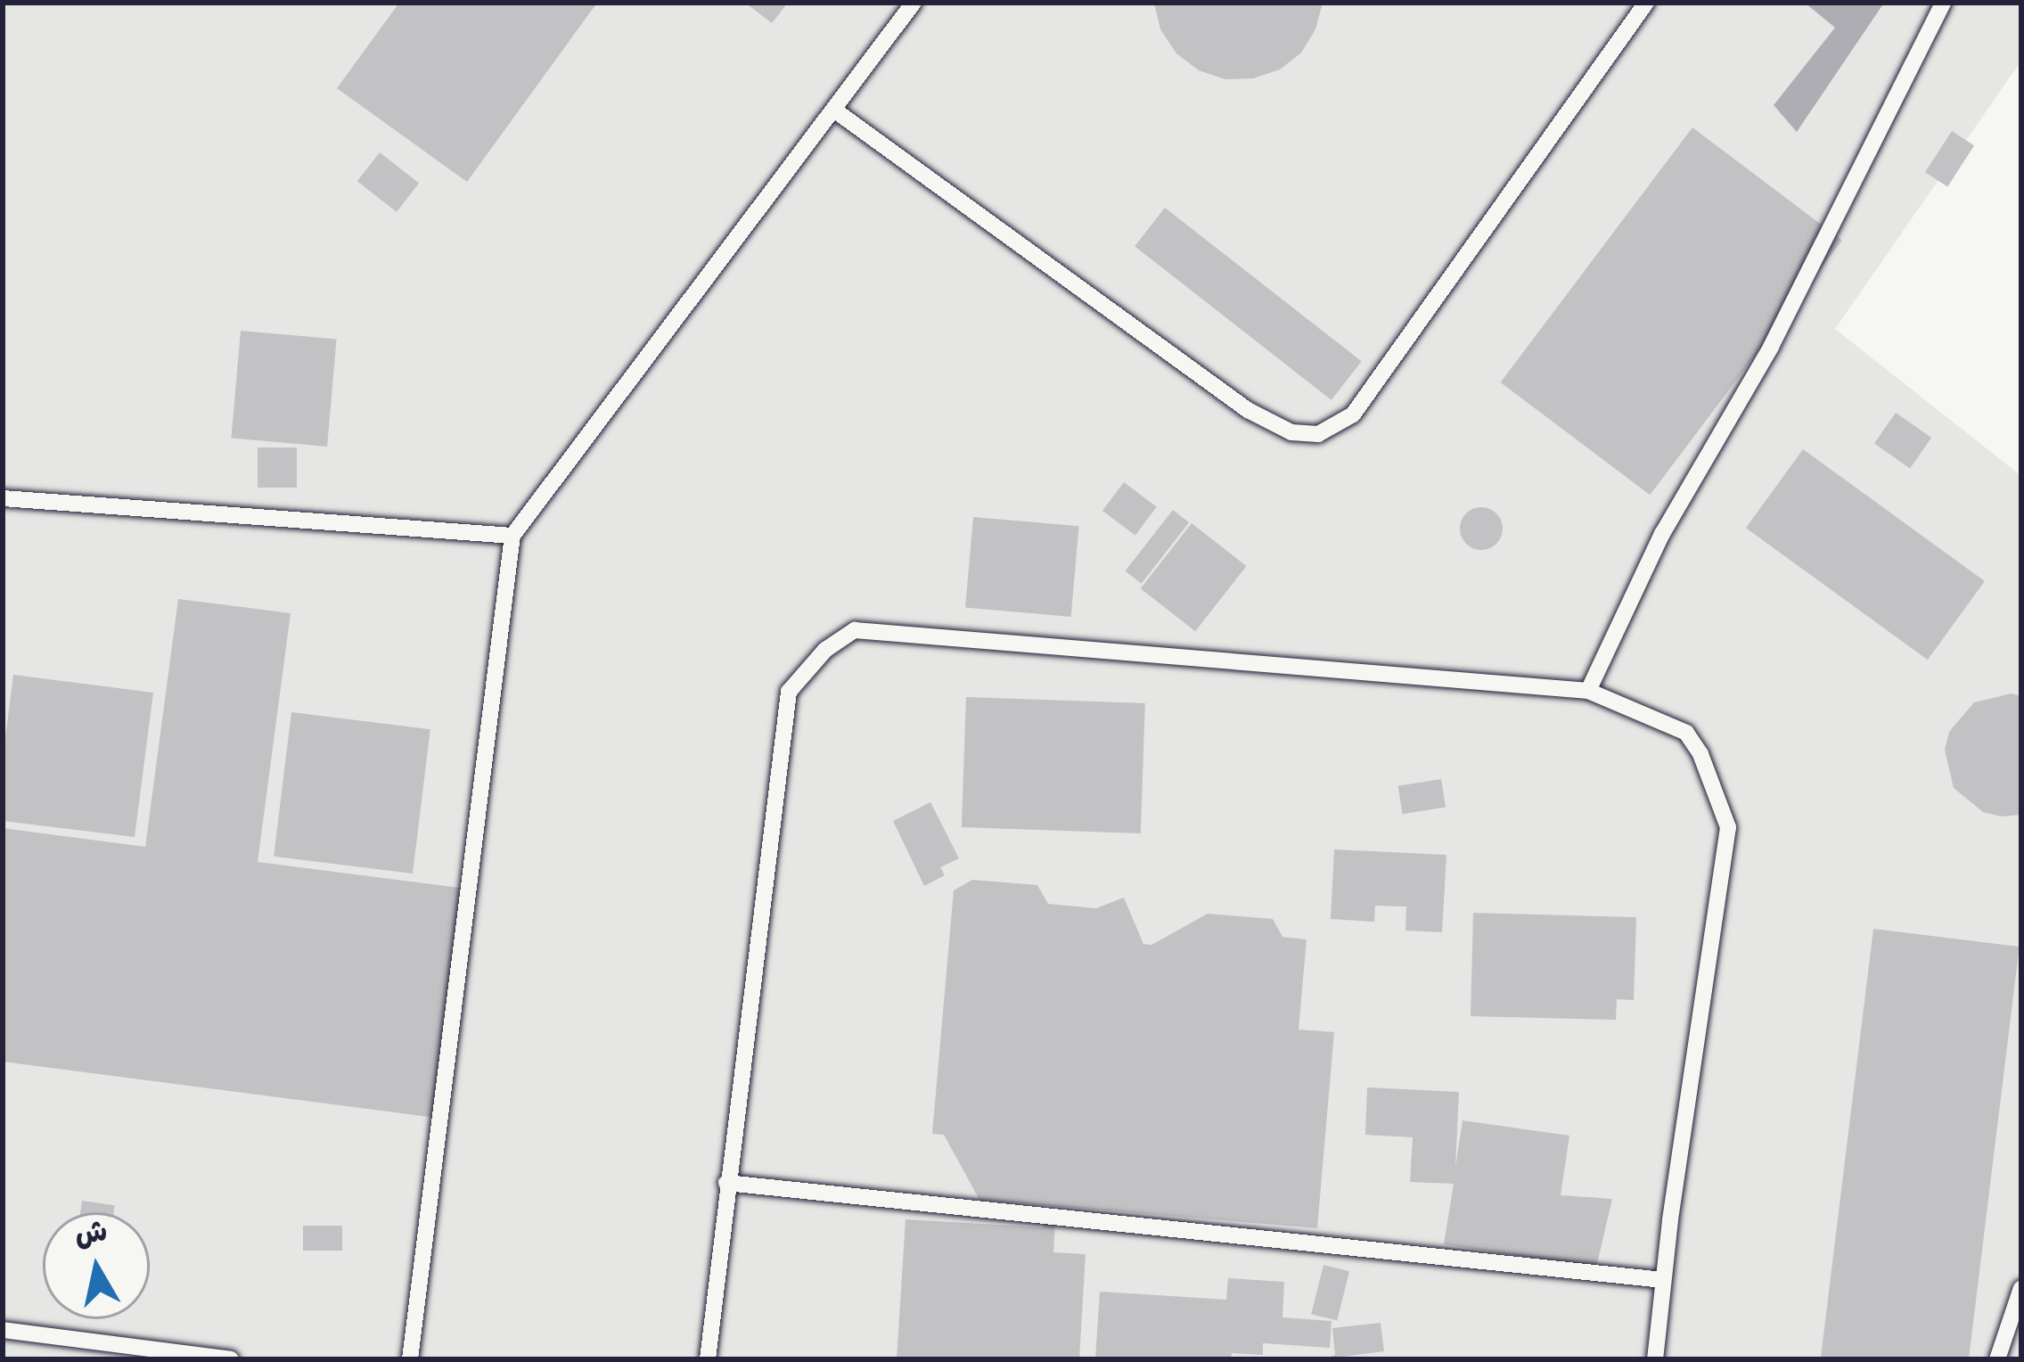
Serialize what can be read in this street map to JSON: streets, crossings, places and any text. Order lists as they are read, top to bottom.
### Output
{
  "north": "top"
}
